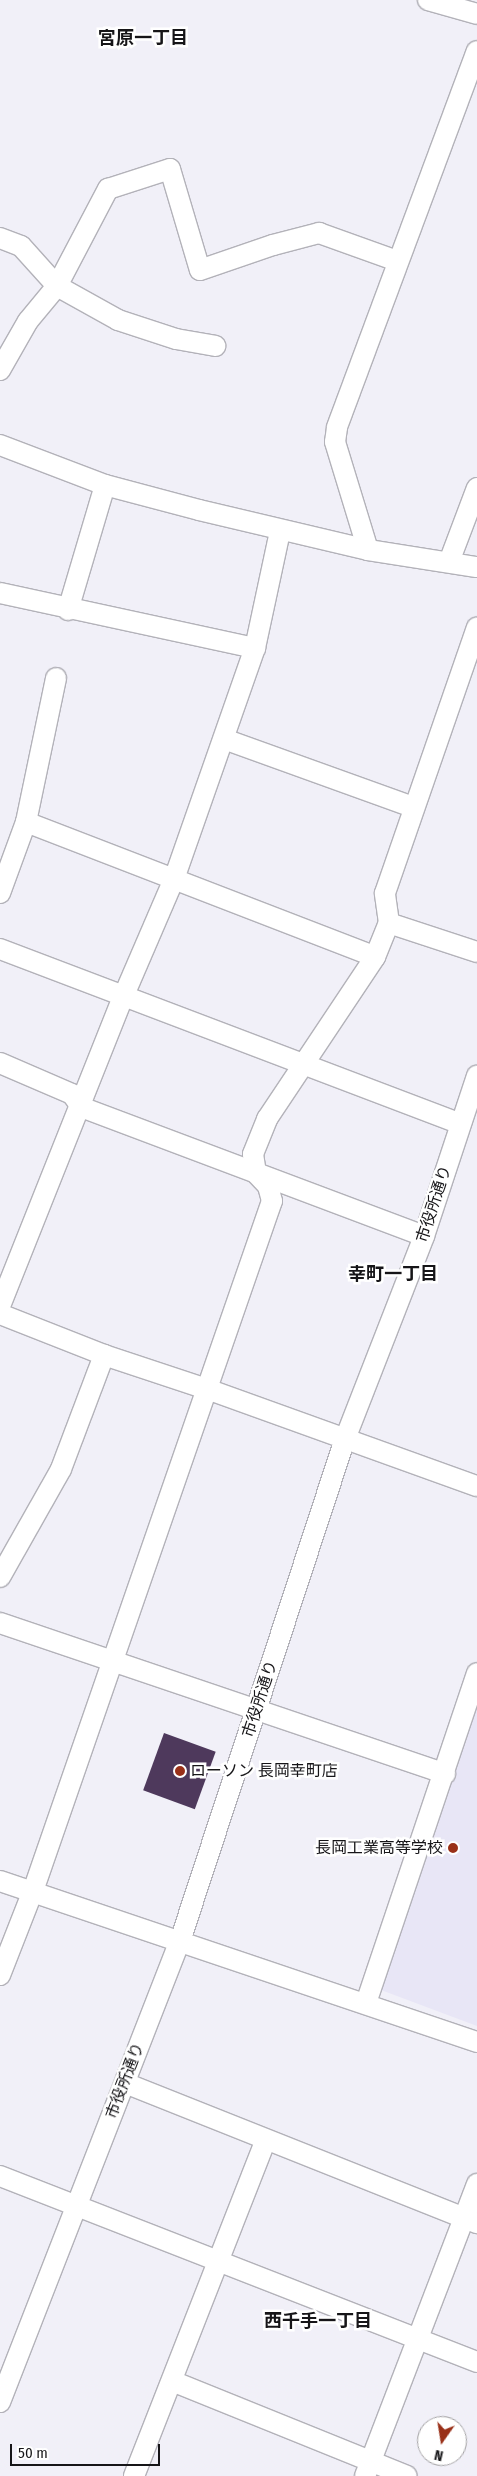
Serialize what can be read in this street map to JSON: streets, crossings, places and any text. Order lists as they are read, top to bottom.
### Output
{
  "streets": {
    "street": ["市役所通り"]
  },
  "districts": ["宮原一丁目", "幸町一丁目", "西千手一丁目"],
  "places": ["ローソン 長岡幸町店", "長岡工業高等学校"],
  "scale_bar": "50 m",
  "north": "bottom"
}
